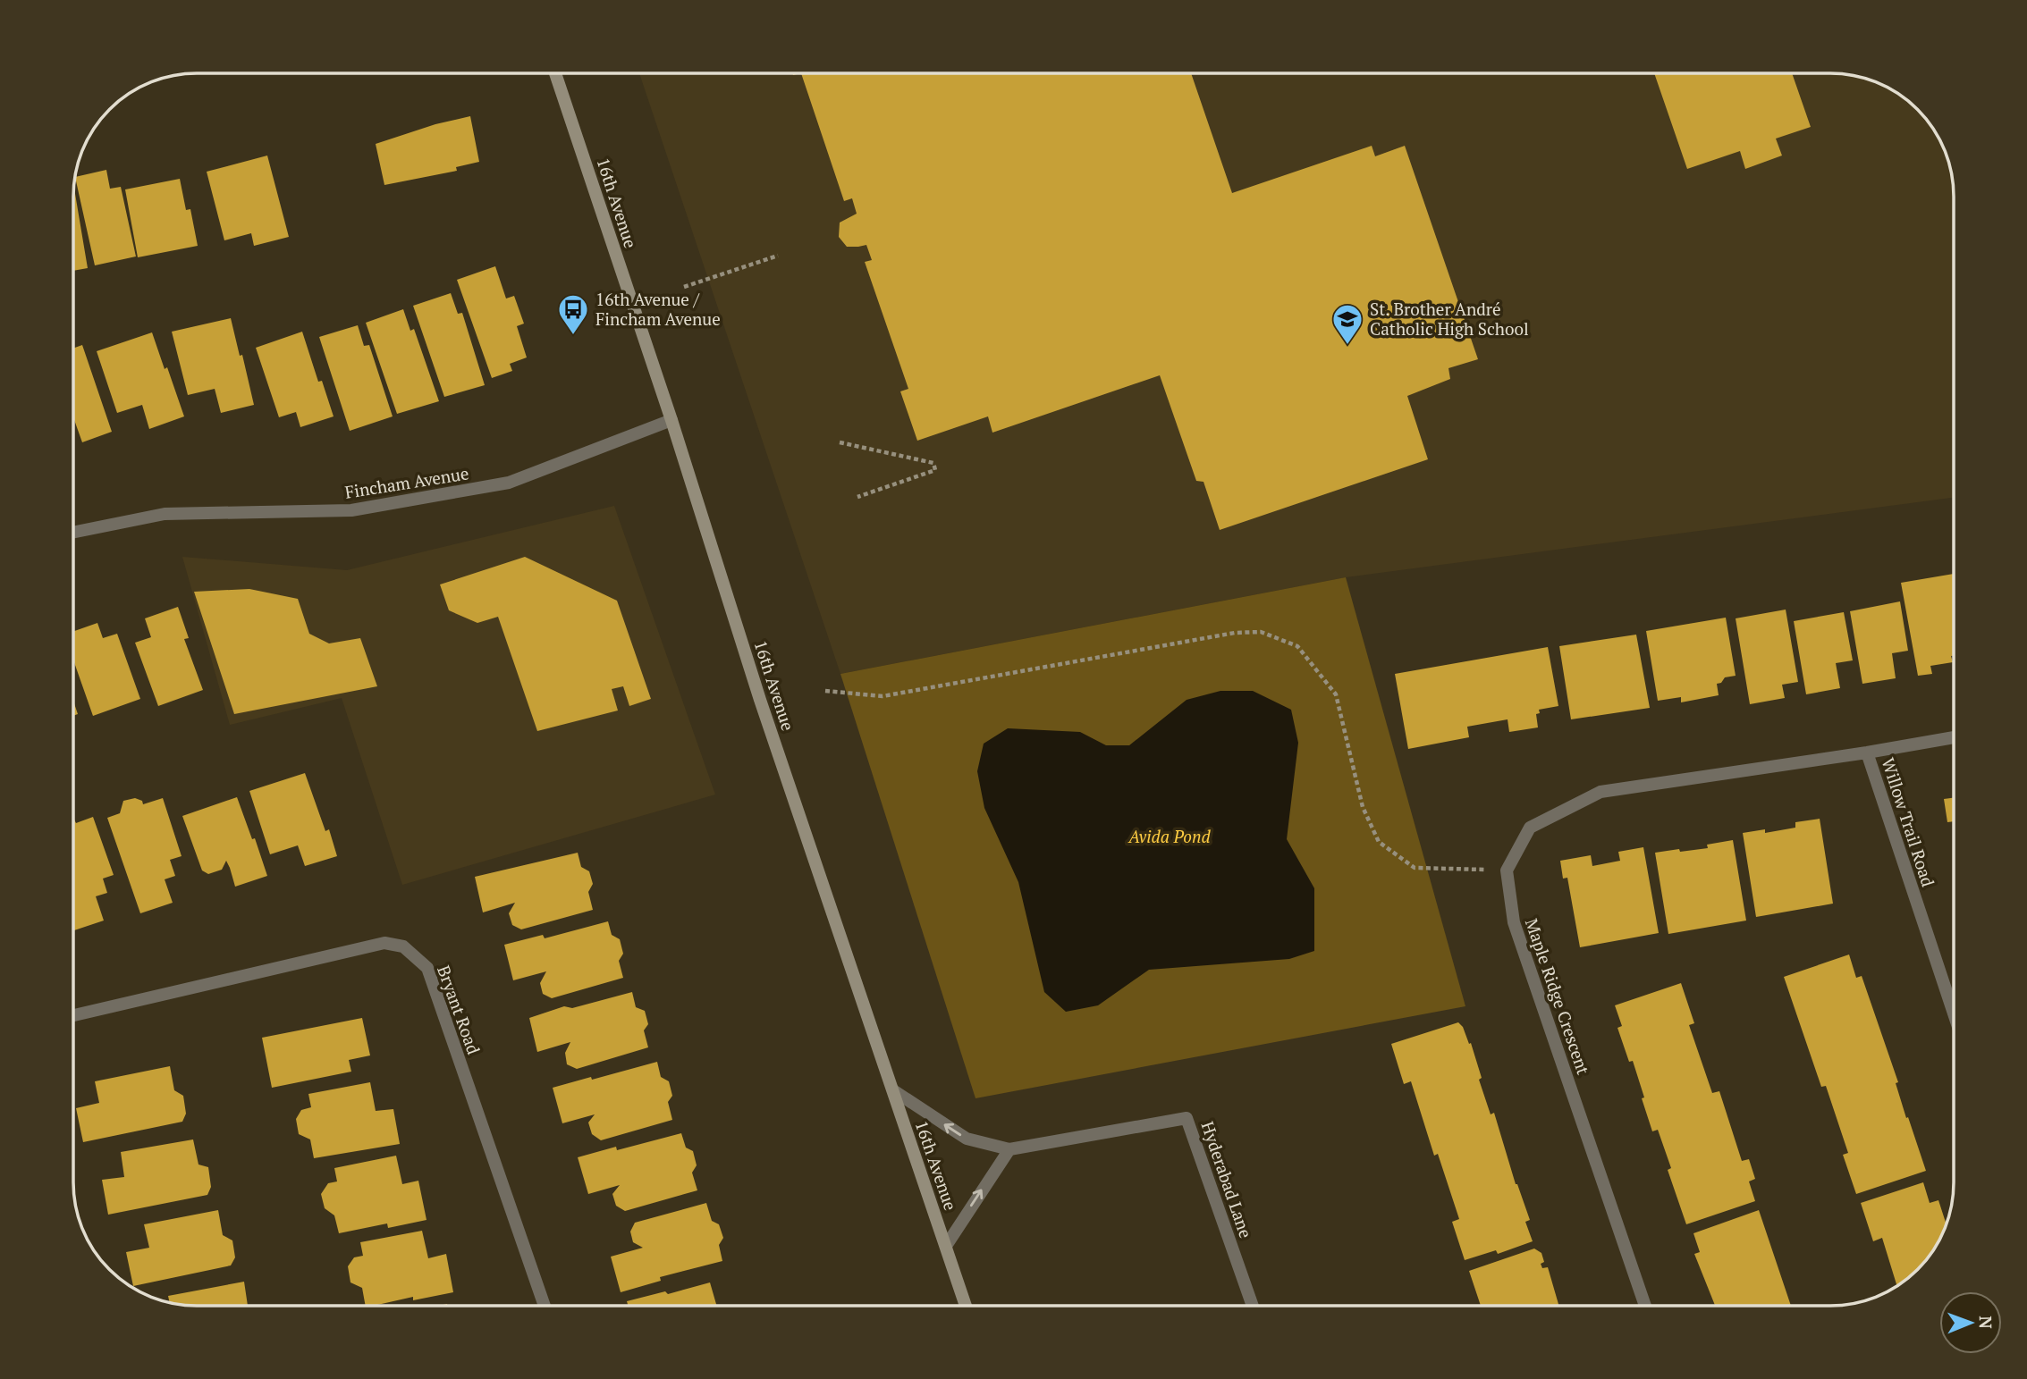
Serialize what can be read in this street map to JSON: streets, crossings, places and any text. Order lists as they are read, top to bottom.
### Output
{
  "streets": {
    "main road": ["16th Avenue"],
    "street": [
      "Fincham Avenue",
      "Willow Trail Road",
      "Maple Ridge Crescent",
      "Bryant Road",
      "Hyderabad Lane"
    ]
  },
  "crossings": [
    ["16th Avenue", "Fincham Avenue"],
    ["16th Avenue", "Hyderabad Lane"]
  ],
  "parks": ["Avida Pond"],
  "places": {
    "bus stop": ["16th Avenue / Fincham Avenue"],
    "school or university": ["St. Brother André Catholic High School"]
  },
  "north": "right"
}
